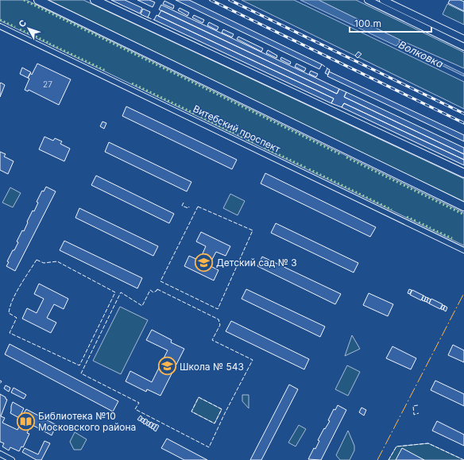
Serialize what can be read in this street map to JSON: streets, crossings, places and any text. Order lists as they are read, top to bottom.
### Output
{
  "streets": {
    "street": ["Витебский проспект"]
  },
  "water": ["Волковка"],
  "places": {
    "school or university": ["Детский сад № 3", "Школа № 543"],
    "library": ["Библиотека №10 Московского района"]
  },
  "house_numbers": ["27"],
  "scale_bar": "100 m",
  "north": "top left"
}
